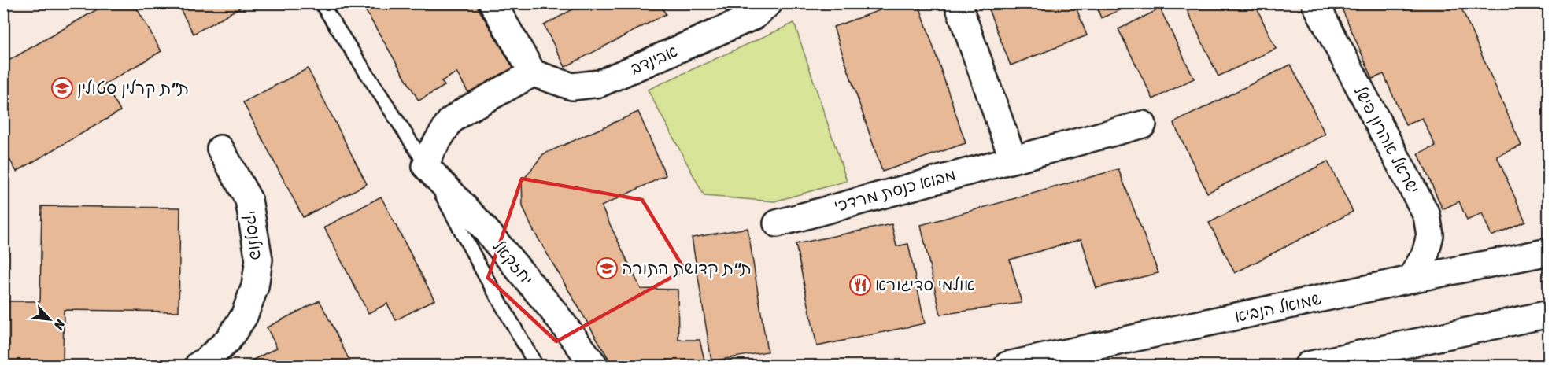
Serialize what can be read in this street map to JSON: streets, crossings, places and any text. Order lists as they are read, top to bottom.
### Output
{
  "streets": {
    "street": [
      "אבינדב",
      "ישראל אהרון פישל",
      "מבוא כנסת מרדכי",
      "פולנסקי",
      "יחזקאל",
      "שמואל הנביא"
    ]
  },
  "crossings": [
    ["ישראל אהרון פישל", "שמואל הנביא"]
  ],
  "places": {
    "school or university": ["ת\"ת קרלין סטולין", "ת\"ת קדושת התורה"],
    "restaurant": ["אולמי סדיגורא"]
  },
  "north": "bottom right"
}
